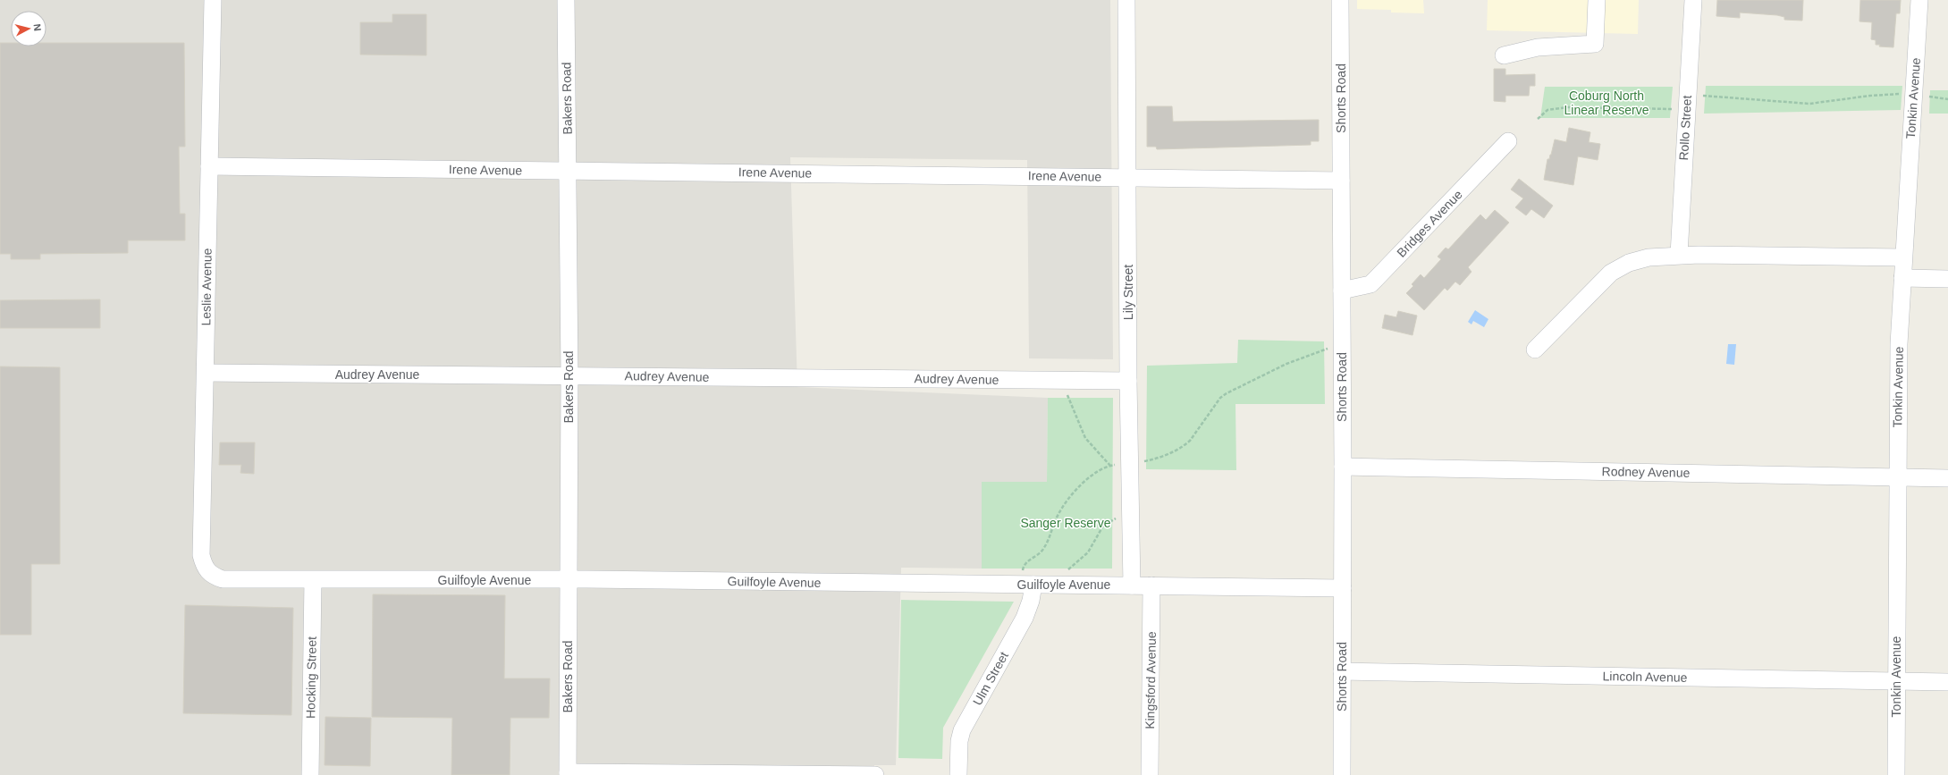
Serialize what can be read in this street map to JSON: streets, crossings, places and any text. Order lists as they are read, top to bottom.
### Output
{
  "streets": {
    "street": [
      "Bakers Road",
      "Shorts Road",
      "Tonkin Avenue",
      "Rollo Street",
      "Irene Avenue",
      "Bridges Avenue",
      "Leslie Avenue",
      "Lily Street",
      "Audrey Avenue",
      "Rodney Avenue",
      "Guilfoyle Avenue",
      "Lincoln Avenue",
      "Hocking Street",
      "Ulm Street",
      "Kingsford Avenue"
    ]
  },
  "crossings": [
    ["Bakers Road", "Irene Avenue"],
    ["Bakers Road", "Audrey Avenue"],
    ["Bakers Road", "Guilfoyle Avenue"],
    ["Shorts Road", "Irene Avenue"],
    ["Shorts Road", "Bridges Avenue"],
    ["Shorts Road", "Rodney Avenue"],
    ["Shorts Road", "Guilfoyle Avenue"],
    ["Shorts Road", "Lincoln Avenue"],
    ["Tonkin Avenue", "Rodney Avenue"],
    ["Tonkin Avenue", "Lincoln Avenue"],
    ["Irene Avenue", "Leslie Avenue"],
    ["Irene Avenue", "Lily Street"],
    ["Leslie Avenue", "Audrey Avenue"],
    ["Leslie Avenue", "Guilfoyle Avenue"],
    ["Lily Street", "Audrey Avenue"],
    ["Lily Street", "Guilfoyle Avenue"],
    ["Guilfoyle Avenue", "Hocking Street"],
    ["Guilfoyle Avenue", "Ulm Street"],
    ["Guilfoyle Avenue", "Kingsford Avenue"]
  ],
  "parks": ["Coburg North Linear Reserve", "Sanger Reserve"],
  "north": "right"
}
